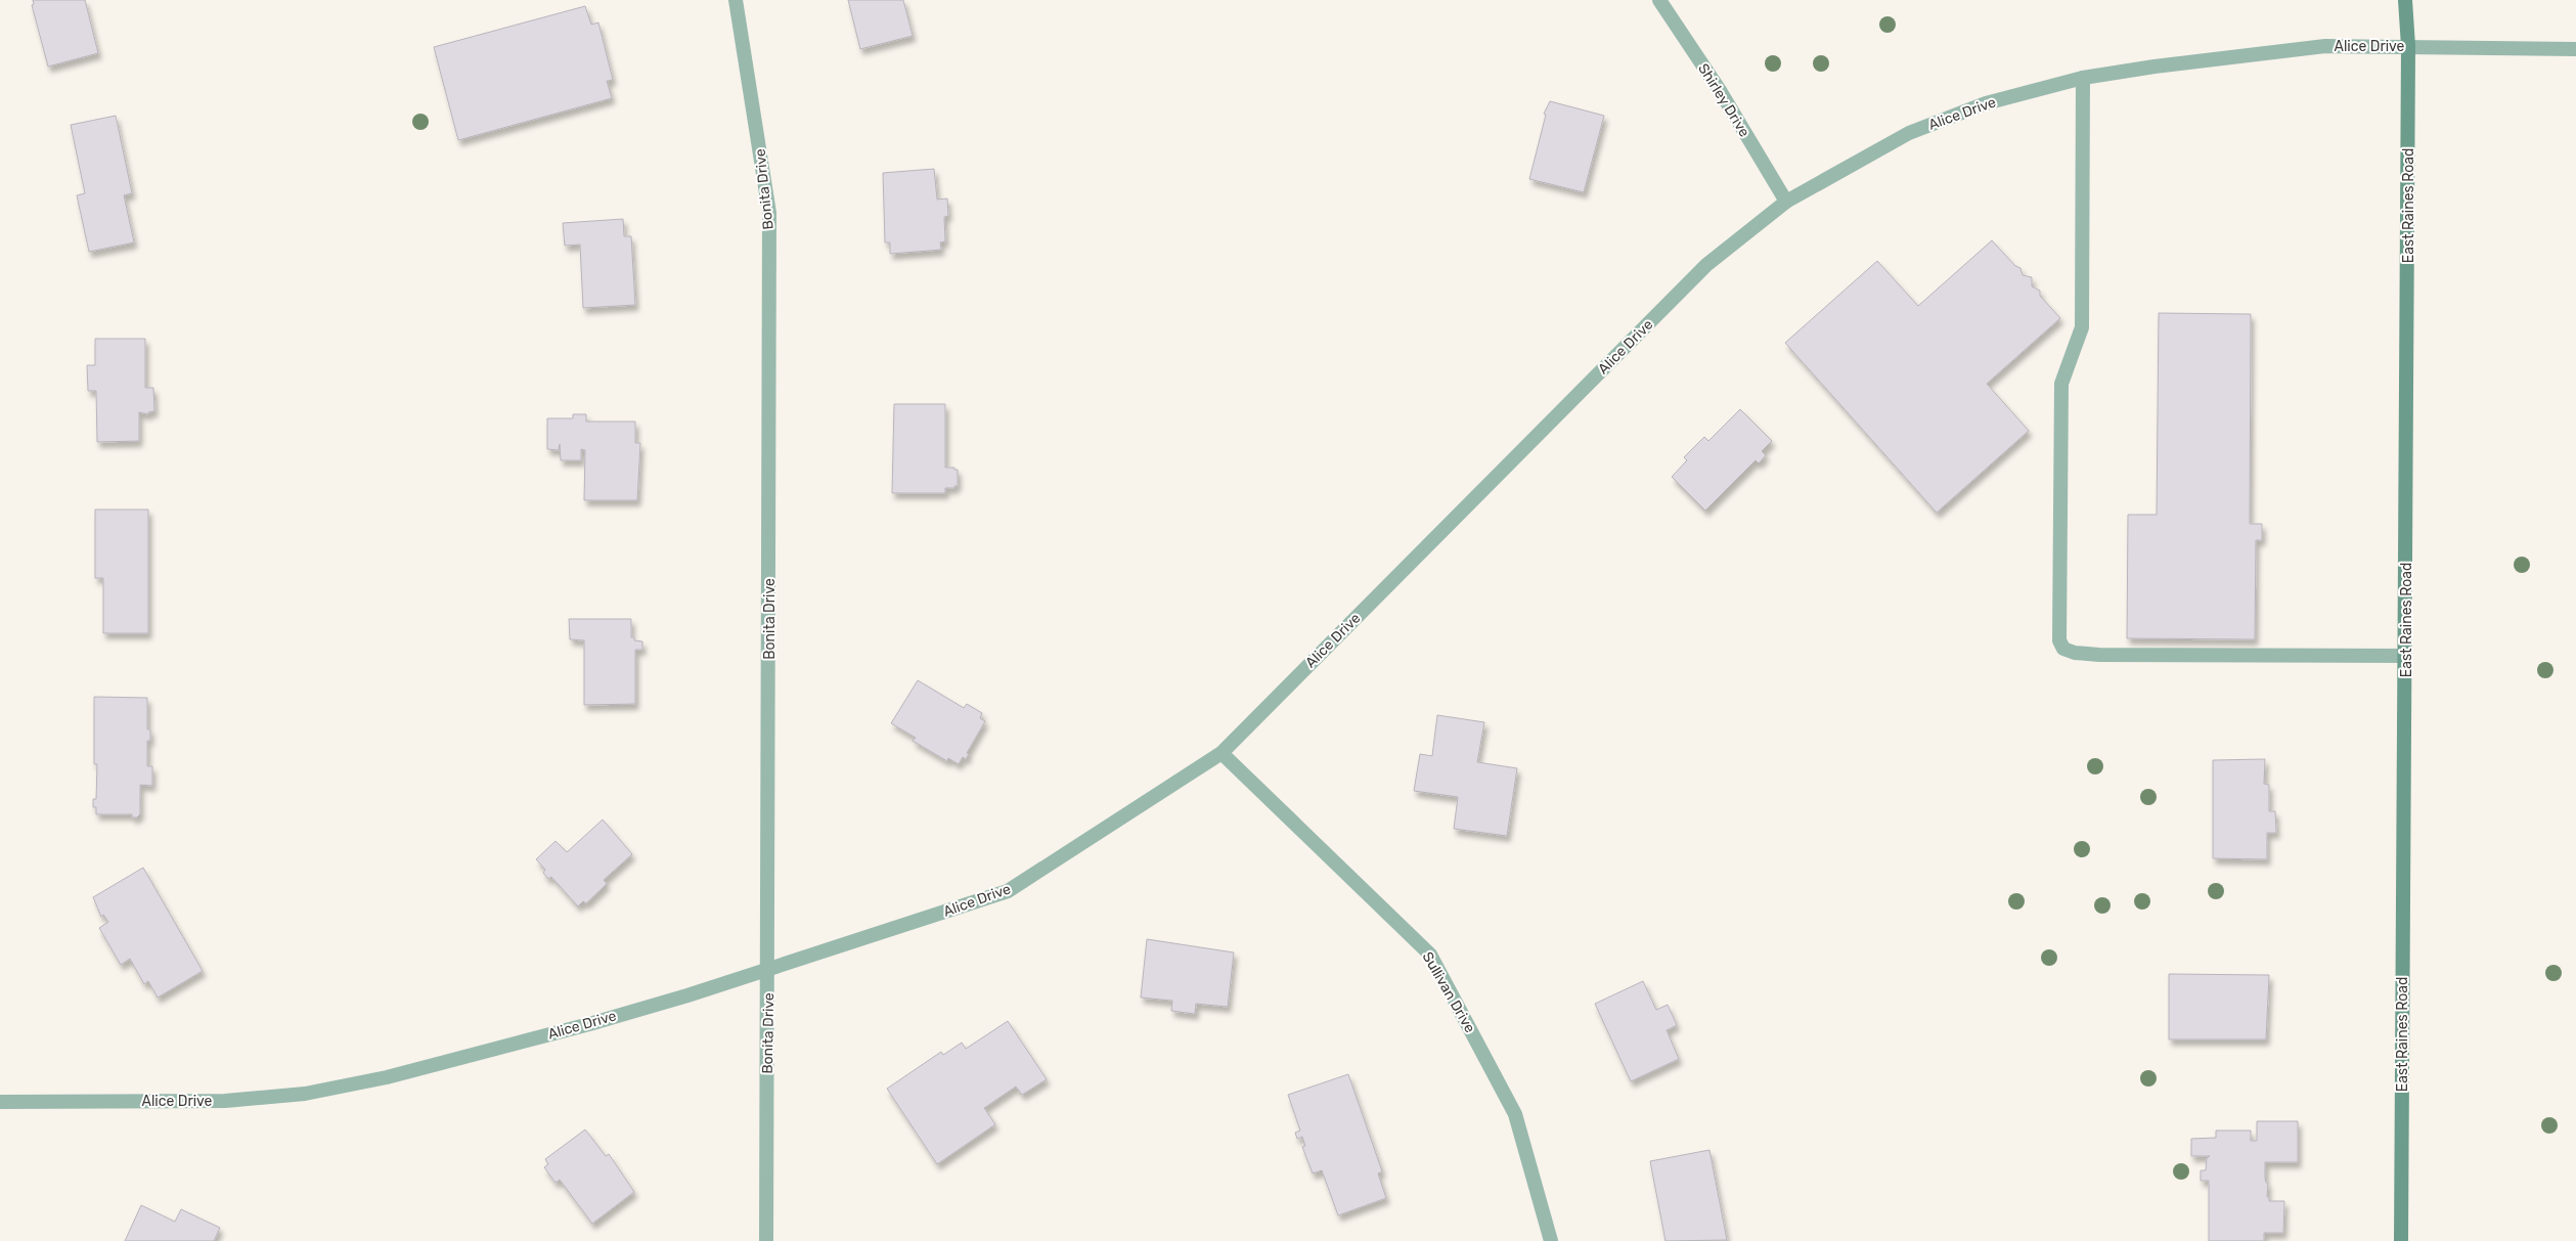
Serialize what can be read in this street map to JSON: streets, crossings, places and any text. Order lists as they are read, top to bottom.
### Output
{
  "streets": {
    "main road": ["East Raines Road"],
    "street": [
      "Alice Drive",
      "Shirley Drive",
      "Bonita Drive",
      "Sullivan Drive"
    ]
  },
  "crossings": [
    ["Alice Drive", "Shirley Drive"],
    ["Alice Drive", "Bonita Drive"],
    ["Alice Drive", "East Raines Road"],
    ["Alice Drive", "Sullivan Drive"]
  ]
}
